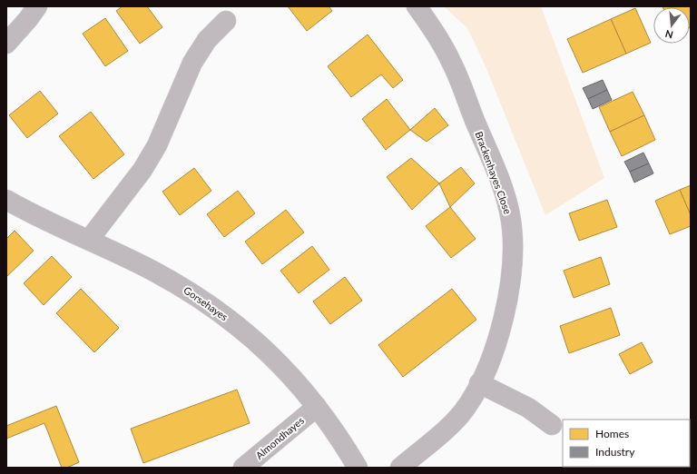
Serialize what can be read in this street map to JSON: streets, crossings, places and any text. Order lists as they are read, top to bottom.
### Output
{
  "streets": {
    "street": ["Brackenhayes Close", "Gorsehayes", "Almondhayes"]
  },
  "crossings": [
    ["Gorsehayes", "Almondhayes"]
  ],
  "legend": ["Homes", "Industry"],
  "north": "bottom"
}
